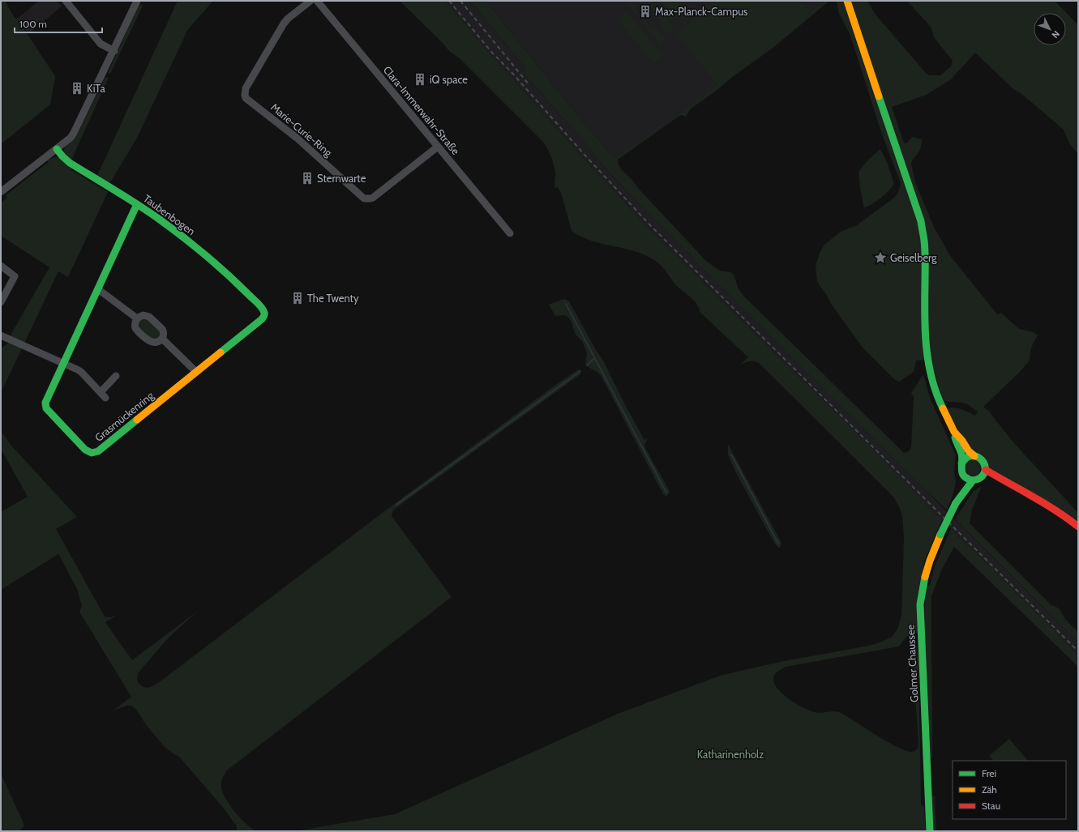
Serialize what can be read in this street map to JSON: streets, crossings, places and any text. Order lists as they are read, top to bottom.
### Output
{
  "streets": {
    "street": [
      "Clara-Immerwahr-Straße",
      "Marie-Curie-Ring",
      "Taubenbogen",
      "Grasmückenring",
      "Golmer Chaussee"
    ]
  },
  "crossings": [
    ["Clara-Immerwahr-Straße", "Marie-Curie-Ring"],
    ["Taubenbogen", "Grasmückenring"]
  ],
  "parks": ["Katharinenholz"],
  "places": {
    "building": [
      "Max-Planck-Campus",
      "iQ space",
      "KiTa",
      "Sternwarte",
      "The Twenty"
    ],
    "place": ["Geiselberg"]
  },
  "legend": ["Frei", "Zäh", "Stau"],
  "scale_bar": "100 m",
  "north": "bottom right"
}
